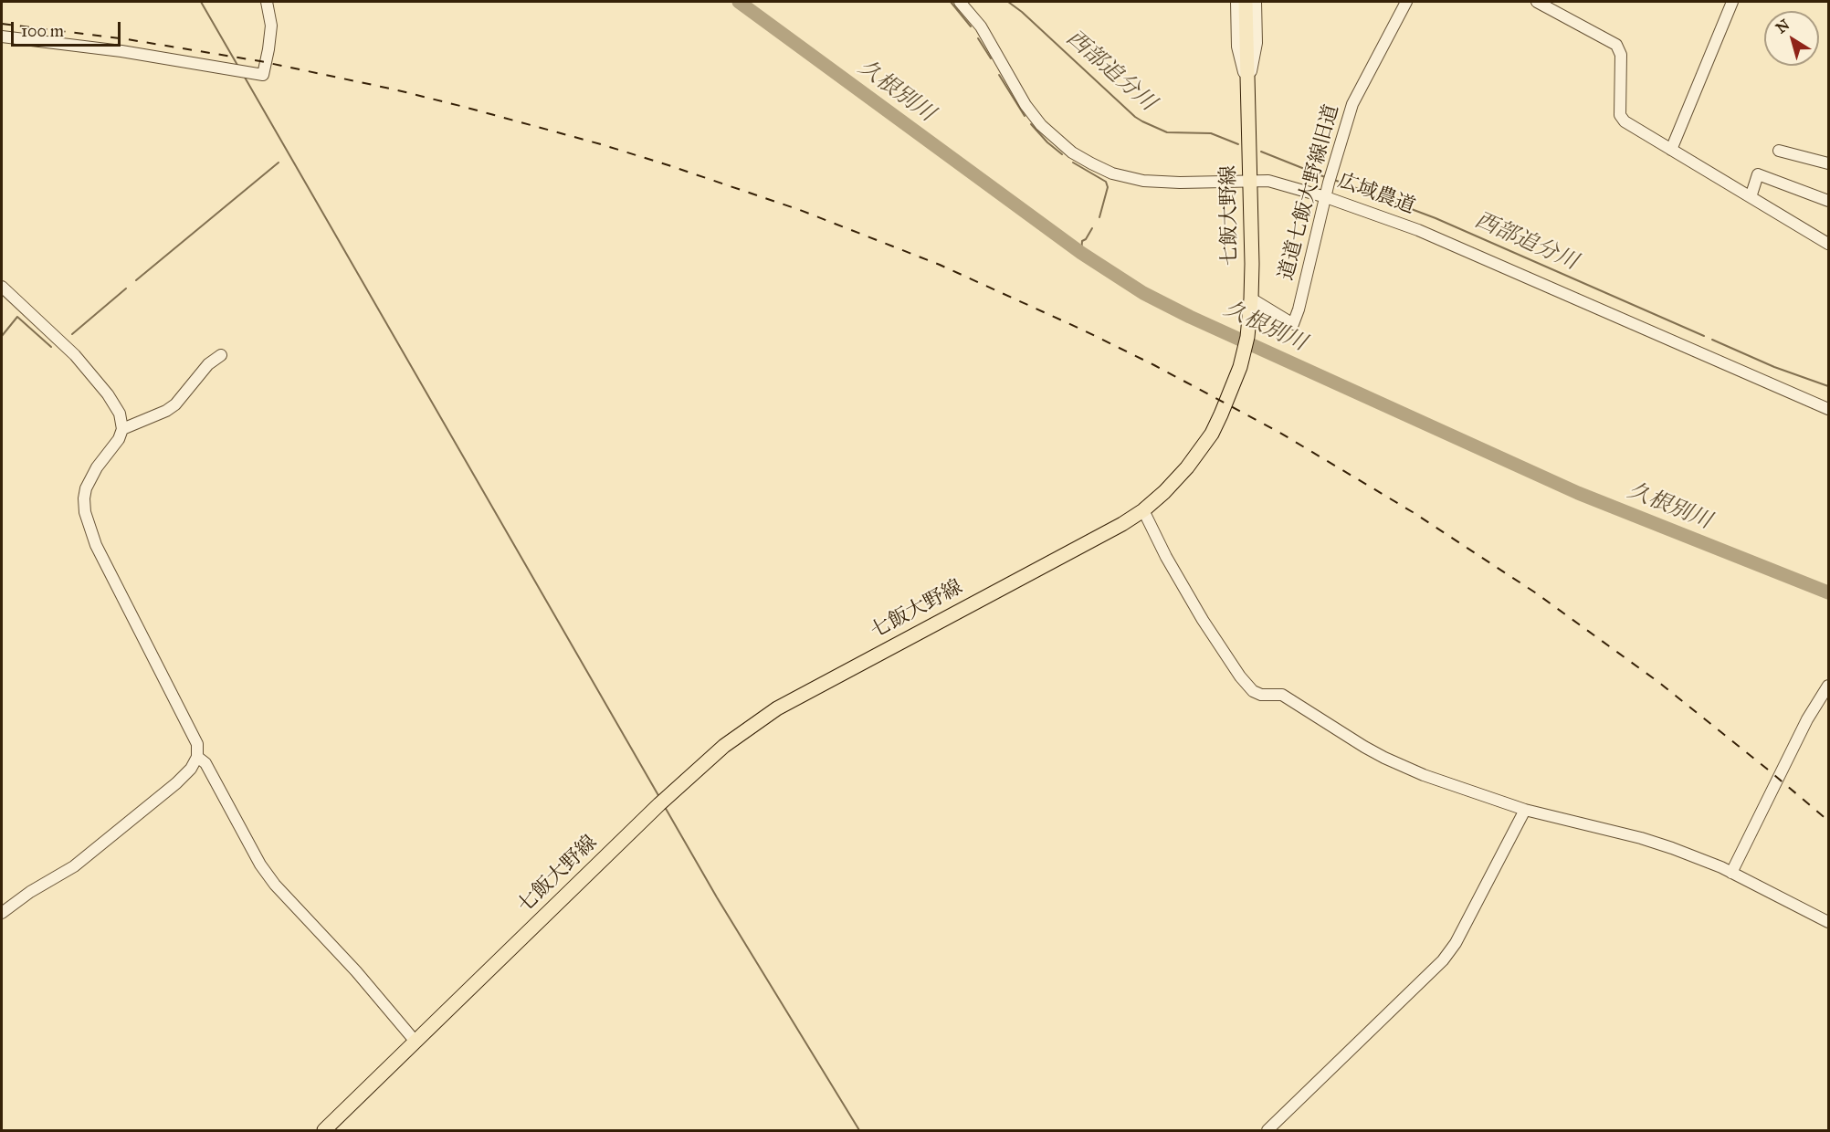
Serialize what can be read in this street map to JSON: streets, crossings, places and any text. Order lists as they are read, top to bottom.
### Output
{
  "streets": {
    "main road": ["七飯大野線"],
    "street": ["道道七飯大野線旧道", "広域農道"]
  },
  "crossings": [
    ["道道七飯大野線旧道", "広域農道"],
    ["道道七飯大野線旧道", "七飯大野線"],
    ["広域農道", "七飯大野線"]
  ],
  "water": ["西部追分川", "久根別川"],
  "scale_bar": "100 m",
  "north": "top left"
}
